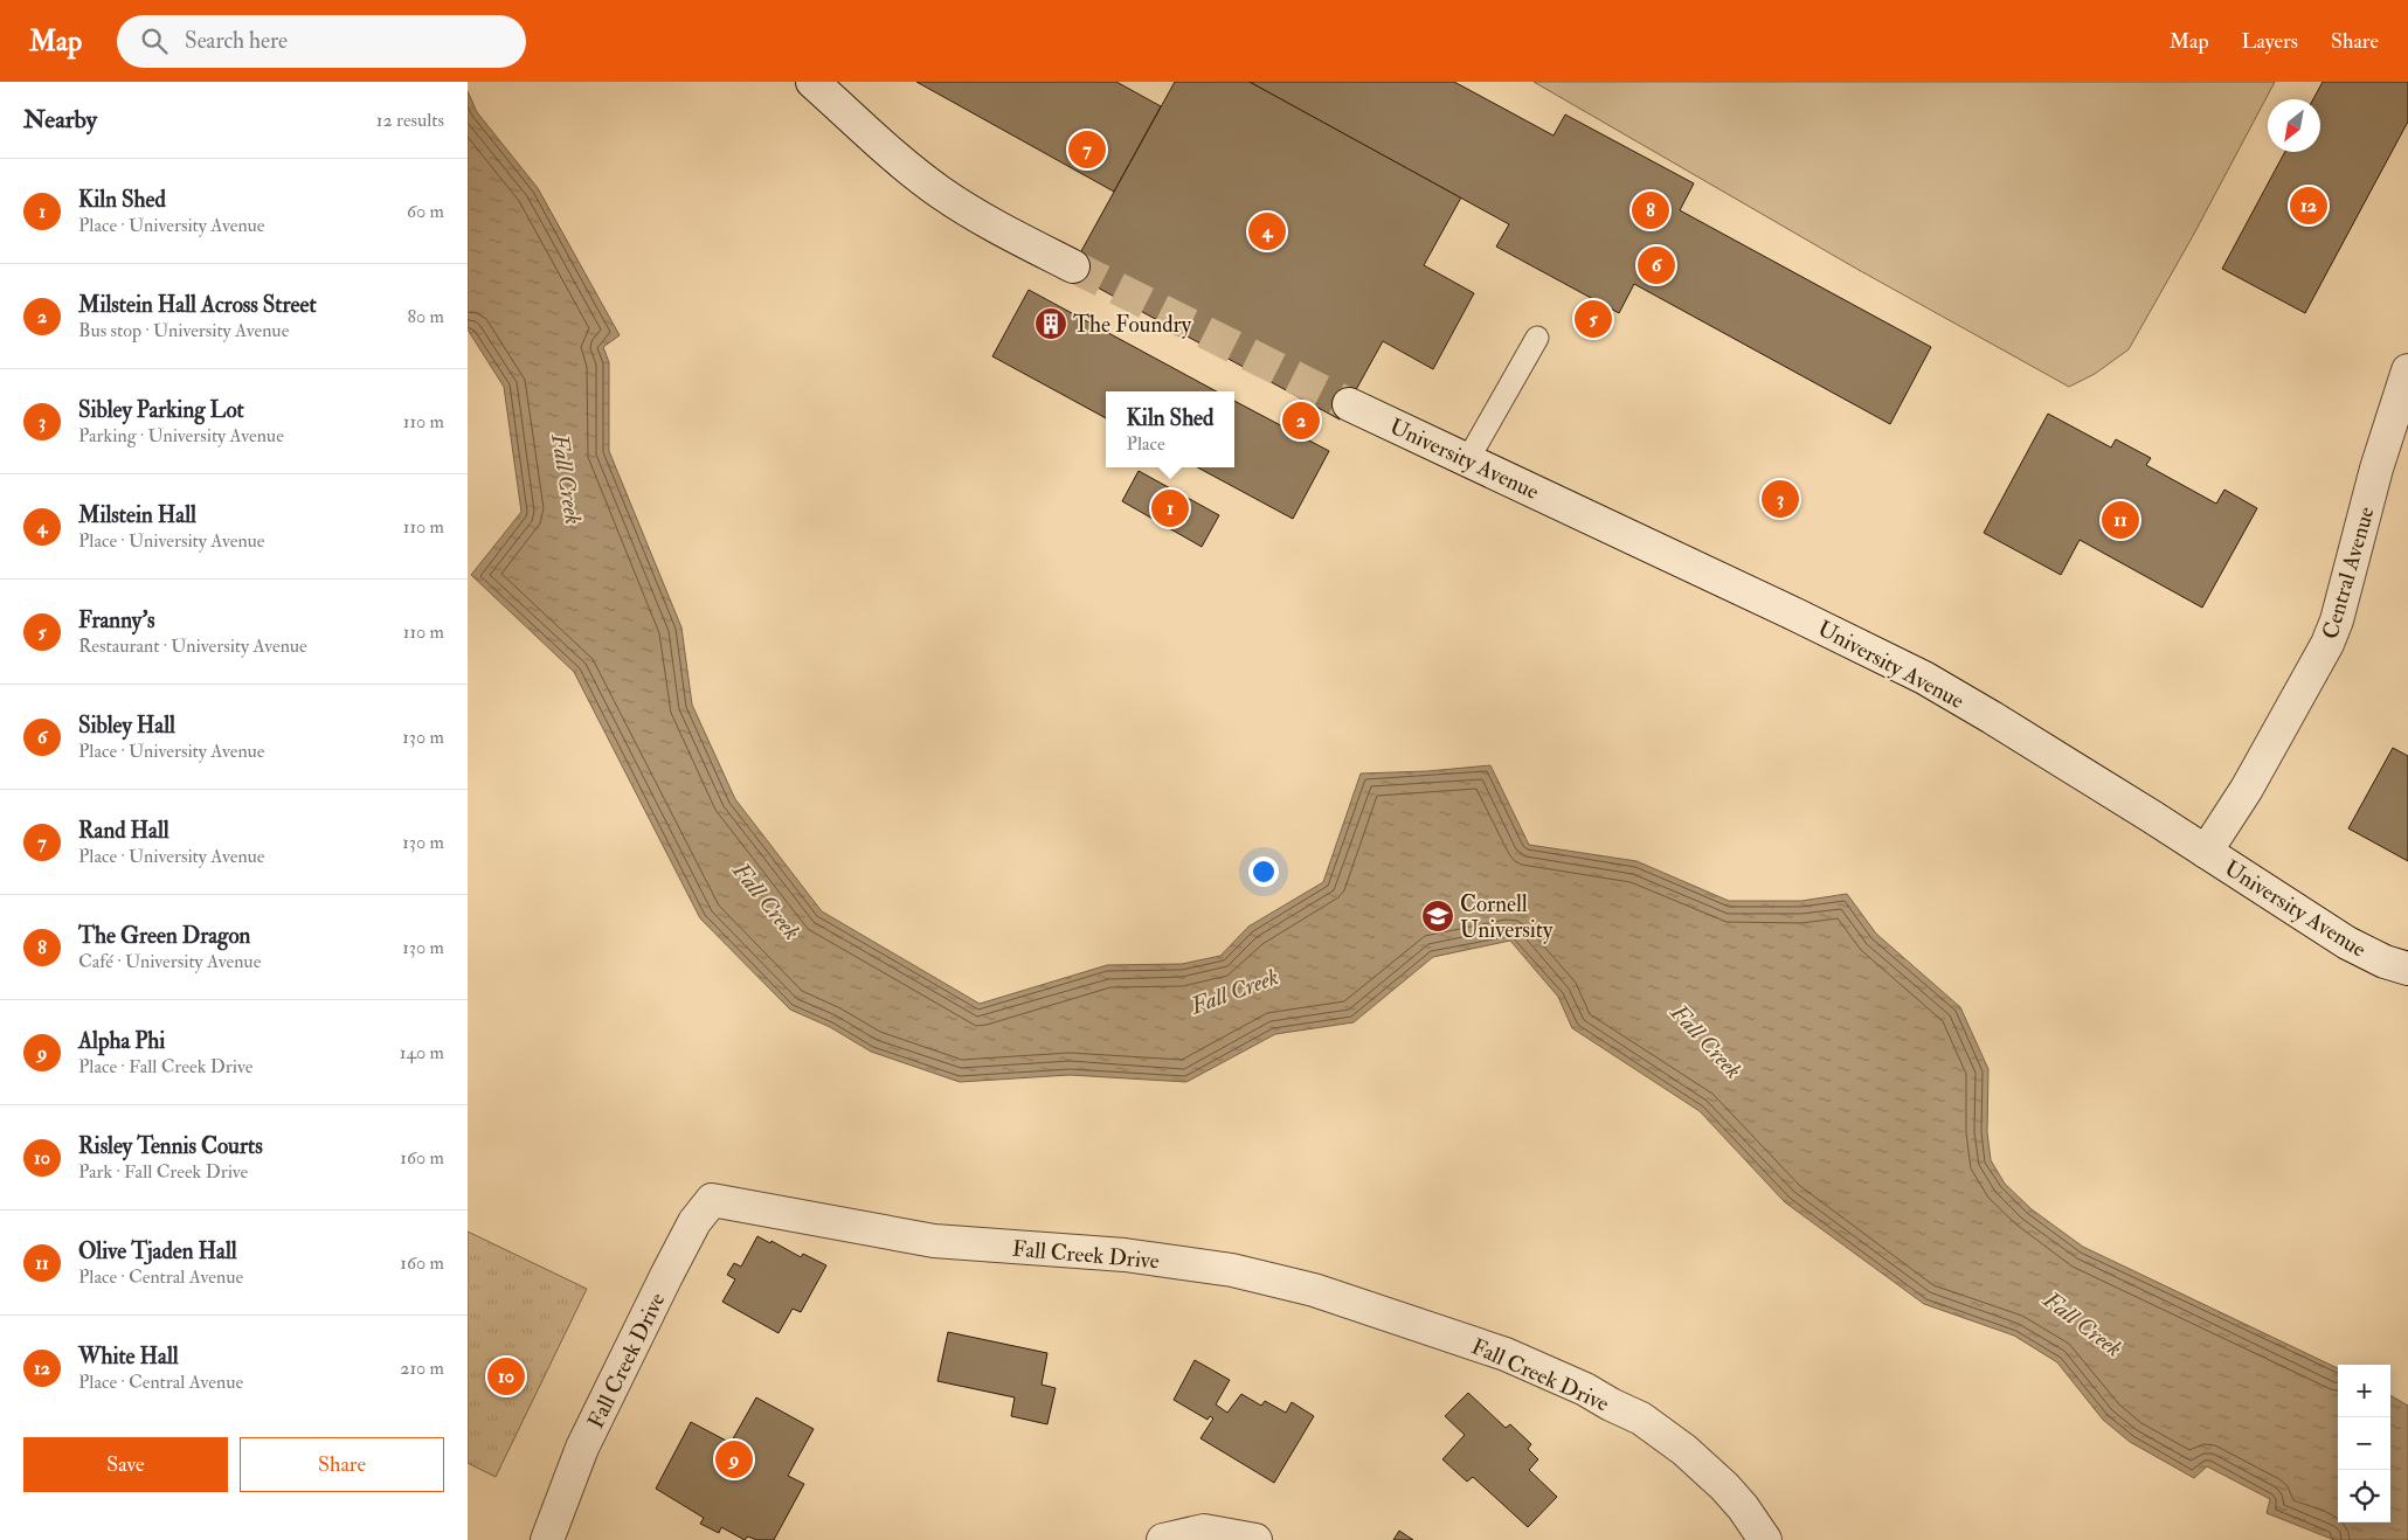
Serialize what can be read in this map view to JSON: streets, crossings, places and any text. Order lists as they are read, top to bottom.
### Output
{
  "streets": {
    "street": ["University Avenue", "Central Avenue", "Fall Creek Drive"]
  },
  "crossings": [
    ["University Avenue", "Central Avenue"]
  ],
  "water": ["Fall Creek"],
  "places": {
    "building": ["The Foundry"],
    "school or university": ["Cornell University"]
  },
  "north": "bottom left",
  "page": {
    "header": "Map",
    "search": "Search here",
    "nav": ["Map", "Layers", "Share"],
    "heading": ["Nearby", "12 results"],
    "pins": [
      "7",
      "12",
      "8",
      "4",
      "6",
      "5",
      "2",
      "3",
      "1",
      "11",
      "10",
      "9"
    ],
    "list": [
      {
        "mark": "1",
        "name": "Kiln Shed",
        "note": "Place · University Avenue",
        "value": "60 m"
      },
      {
        "mark": "2",
        "name": "Milstein Hall Across Street",
        "note": "Bus stop · University Avenue",
        "value": "80 m"
      },
      {
        "mark": "3",
        "name": "Sibley Parking Lot",
        "note": "Parking · University Avenue",
        "value": "110 m"
      },
      {
        "mark": "4",
        "name": "Milstein Hall",
        "note": "Place · University Avenue",
        "value": "110 m"
      },
      {
        "mark": "5",
        "name": "Franny's",
        "note": "Restaurant · University Avenue",
        "value": "110 m"
      },
      {
        "mark": "6",
        "name": "Sibley Hall",
        "note": "Place · University Avenue",
        "value": "130 m"
      },
      {
        "mark": "7",
        "name": "Rand Hall",
        "note": "Place · University Avenue",
        "value": "130 m"
      },
      {
        "mark": "8",
        "name": "The Green Dragon",
        "note": "Café · University Avenue",
        "value": "130 m"
      },
      {
        "mark": "9",
        "name": "Alpha Phi",
        "note": "Place · Fall Creek Drive",
        "value": "140 m"
      },
      {
        "mark": "10",
        "name": "Risley Tennis Courts",
        "note": "Park · Fall Creek Drive",
        "value": "160 m"
      },
      {
        "mark": "11",
        "name": "Olive Tjaden Hall",
        "note": "Place · Central Avenue",
        "value": "160 m"
      },
      {
        "mark": "12",
        "name": "White Hall",
        "note": "Place · Central Avenue",
        "value": "210 m"
      }
    ],
    "popup": ["Kiln Shed", "Place"],
    "map_buttons": ["+", "−"],
    "buttons": ["Save", "Share"]
  }
}
